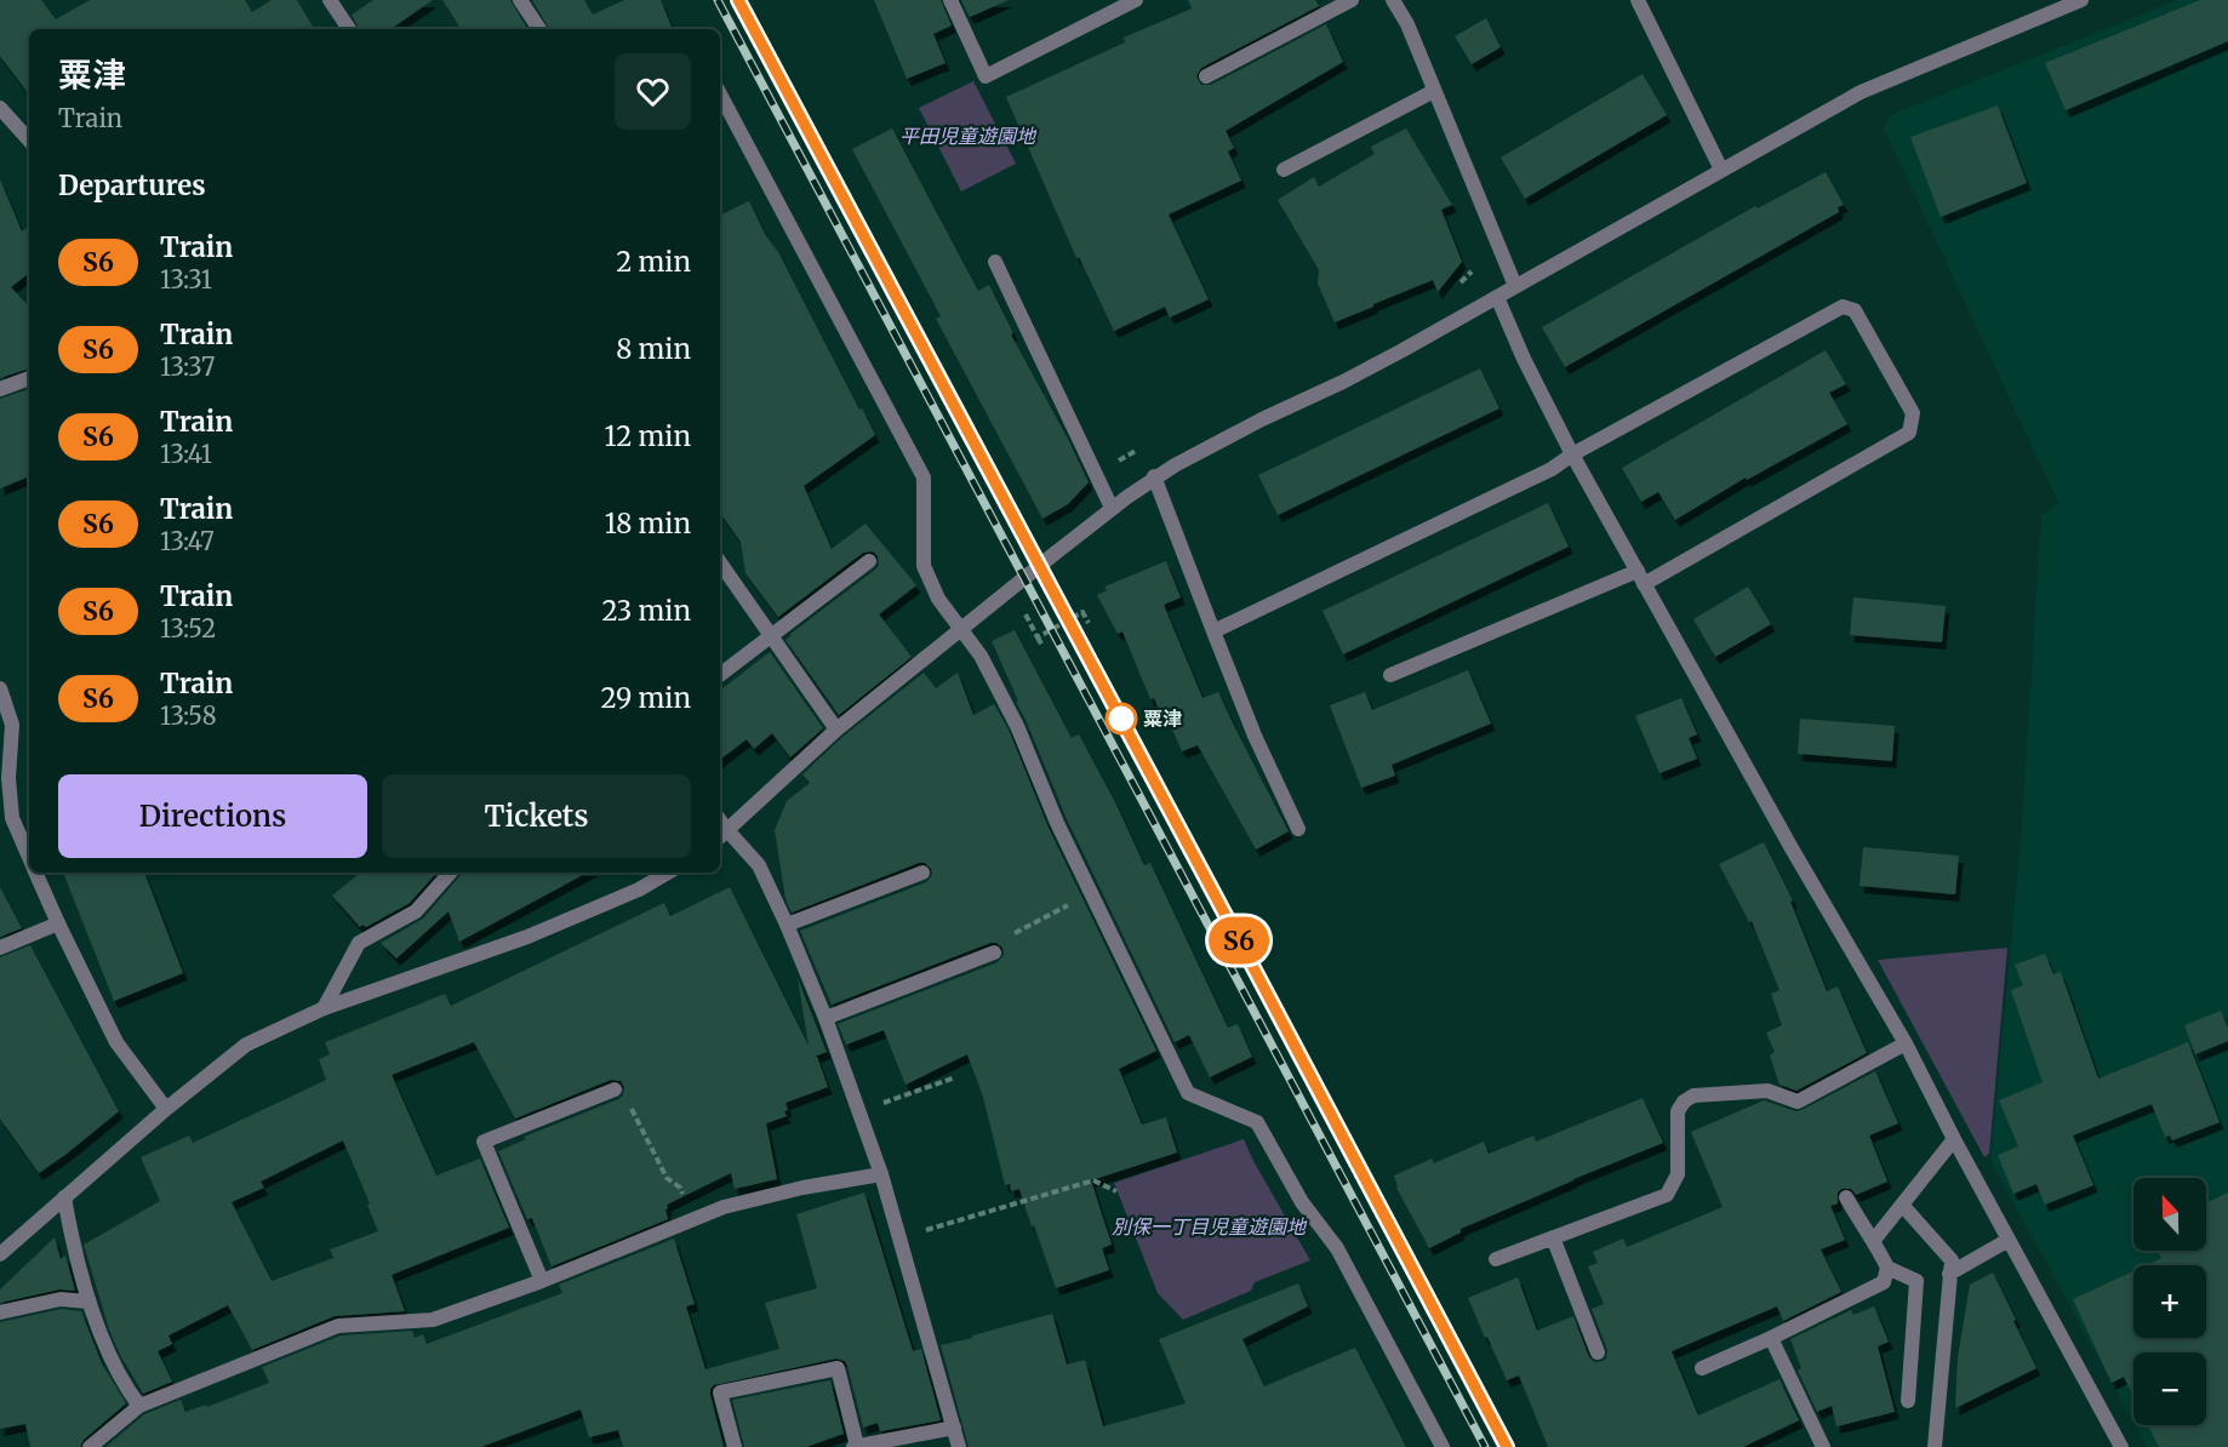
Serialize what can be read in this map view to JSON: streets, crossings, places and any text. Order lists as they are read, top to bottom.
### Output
{
  "parks": ["平田児童遊園地", "別保一丁目児童遊園地"],
  "places": ["粟津"],
  "north": "top",
  "page": {
    "on_map": "S6",
    "heading": [
      ["粟津", "Train"],
      "Departures"
    ],
    "list": [
      {
        "mark": "S6",
        "name": "Train",
        "note": "13:31",
        "value": "2 min"
      },
      {
        "mark": "S6",
        "name": "Train",
        "note": "13:37",
        "value": "8 min"
      },
      {
        "mark": "S6",
        "name": "Train",
        "note": "13:41",
        "value": "12 min"
      },
      {
        "mark": "S6",
        "name": "Train",
        "note": "13:47",
        "value": "18 min"
      },
      {
        "mark": "S6",
        "name": "Train",
        "note": "13:52",
        "value": "23 min"
      },
      {
        "mark": "S6",
        "name": "Train",
        "note": "13:58",
        "value": "29 min"
      }
    ],
    "buttons": ["Directions", "Tickets"],
    "map_buttons": ["+", "−"]
  }
}
